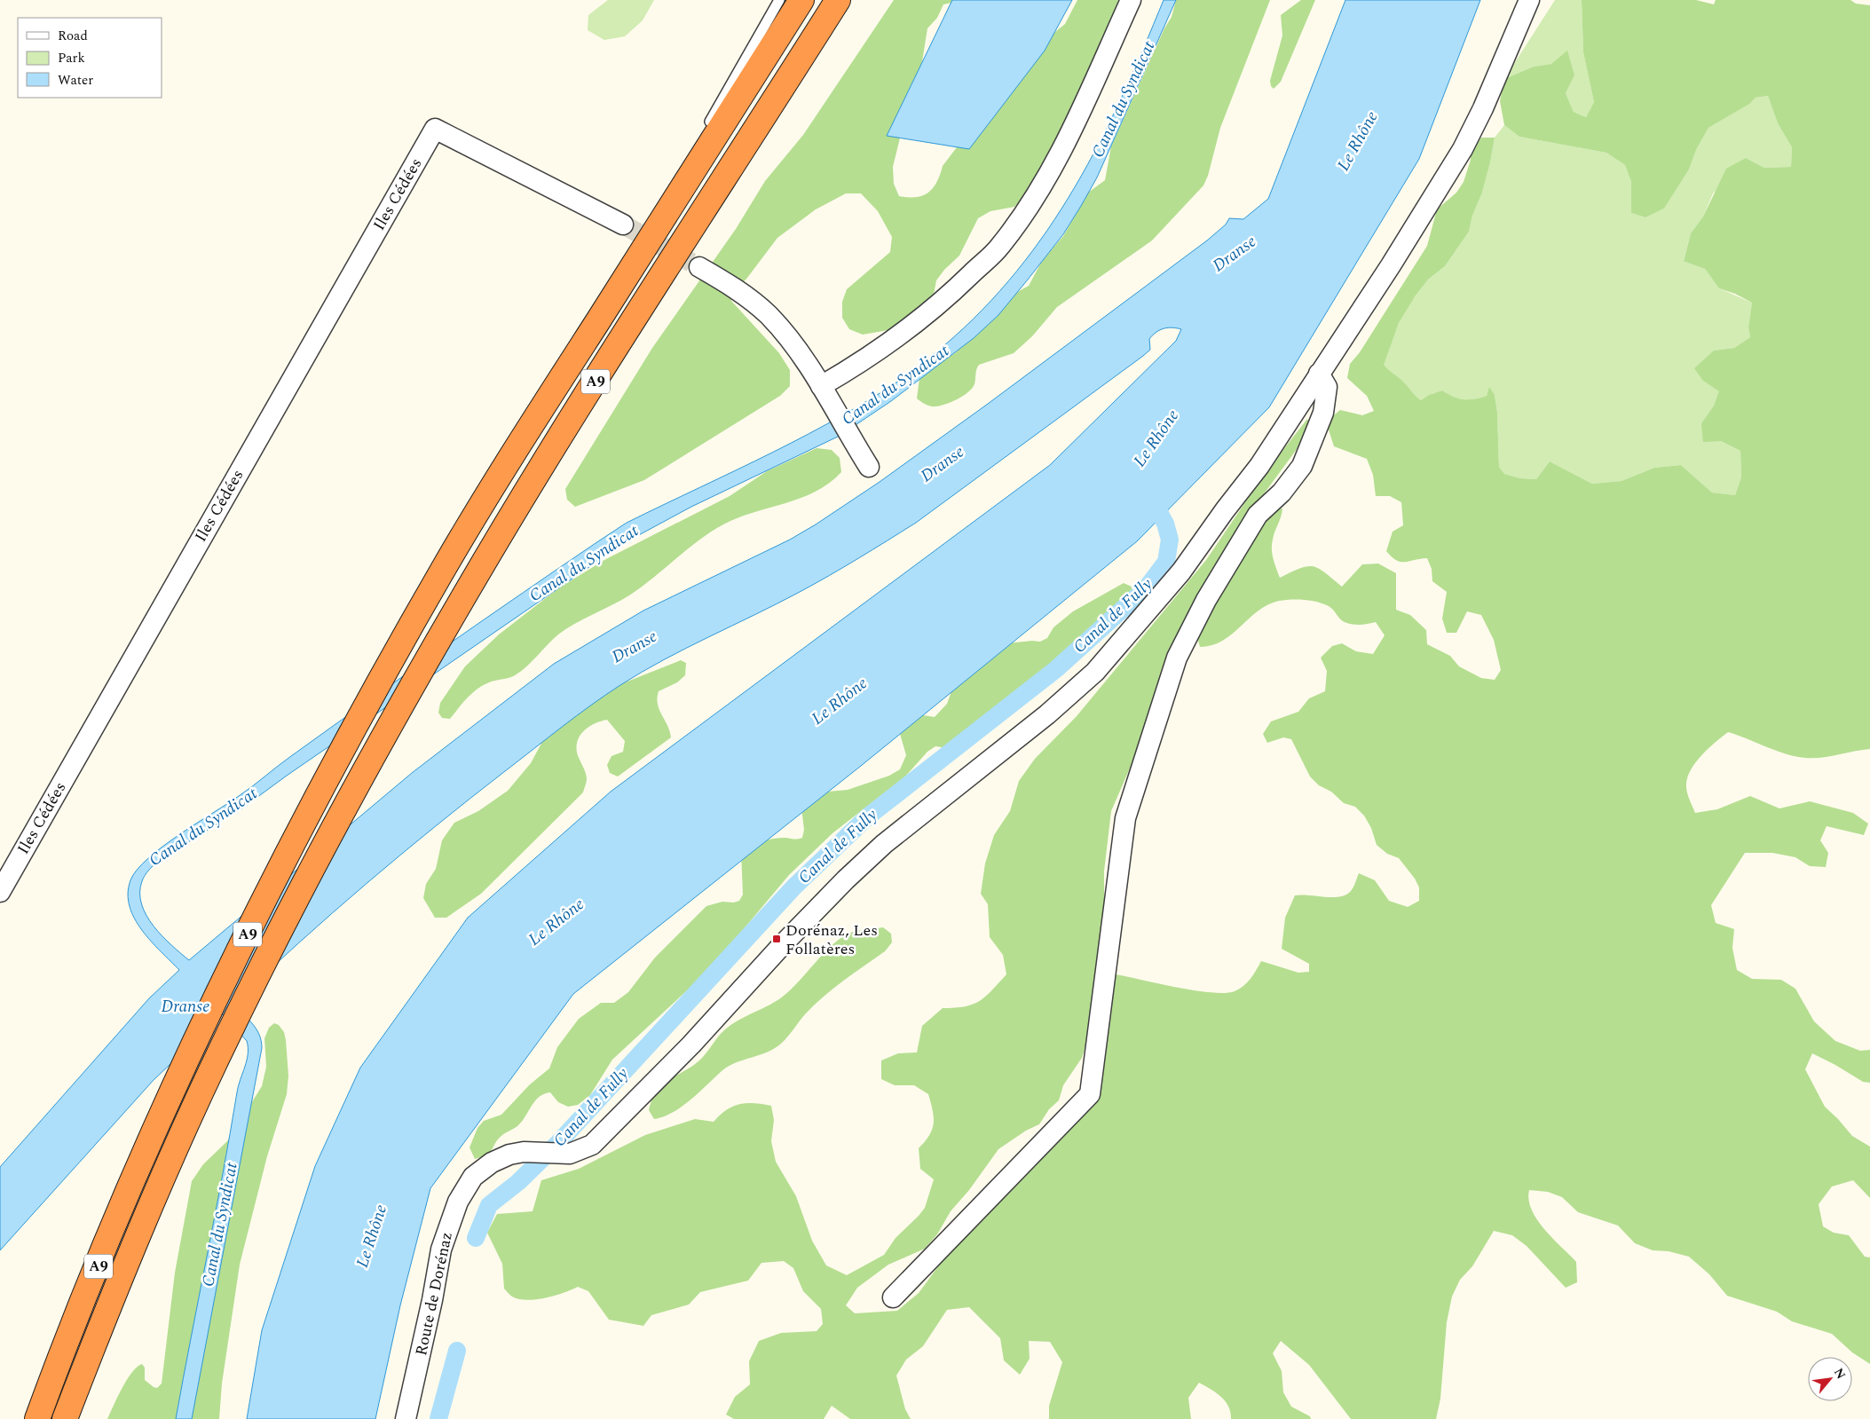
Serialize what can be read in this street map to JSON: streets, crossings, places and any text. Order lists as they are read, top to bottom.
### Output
{
  "streets": {
    "highway": ["A9"],
    "street": ["Iles Cédées", "Route de Dorénaz"]
  },
  "water": [
    "Canal du Syndicat",
    "Le Rhône",
    "Dranse",
    "Canal de Fully"
  ],
  "places": {
    "transit": ["Dorénaz, Les Follatères"]
  },
  "legend": ["Road", "Park", "Water"],
  "north": "top right"
}
